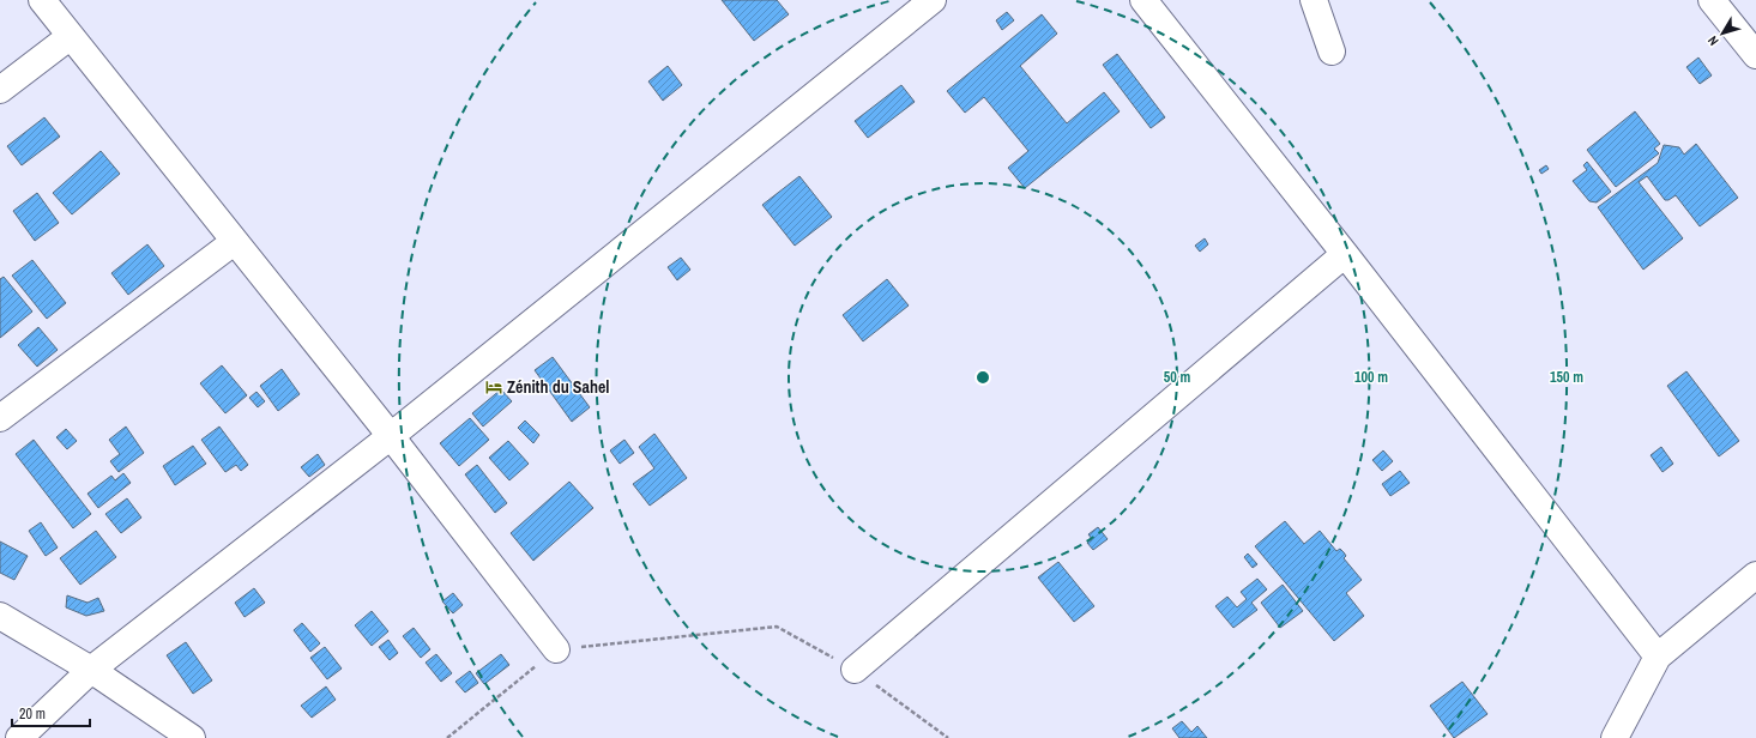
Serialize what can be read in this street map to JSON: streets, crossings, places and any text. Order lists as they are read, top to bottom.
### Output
{
  "places": {
    "hotel": ["Zénith du Sahel"]
  },
  "scale_bar": "20 m",
  "north": "bottom left",
  "rings": ["50 m", "100 m", "150 m"]
}
